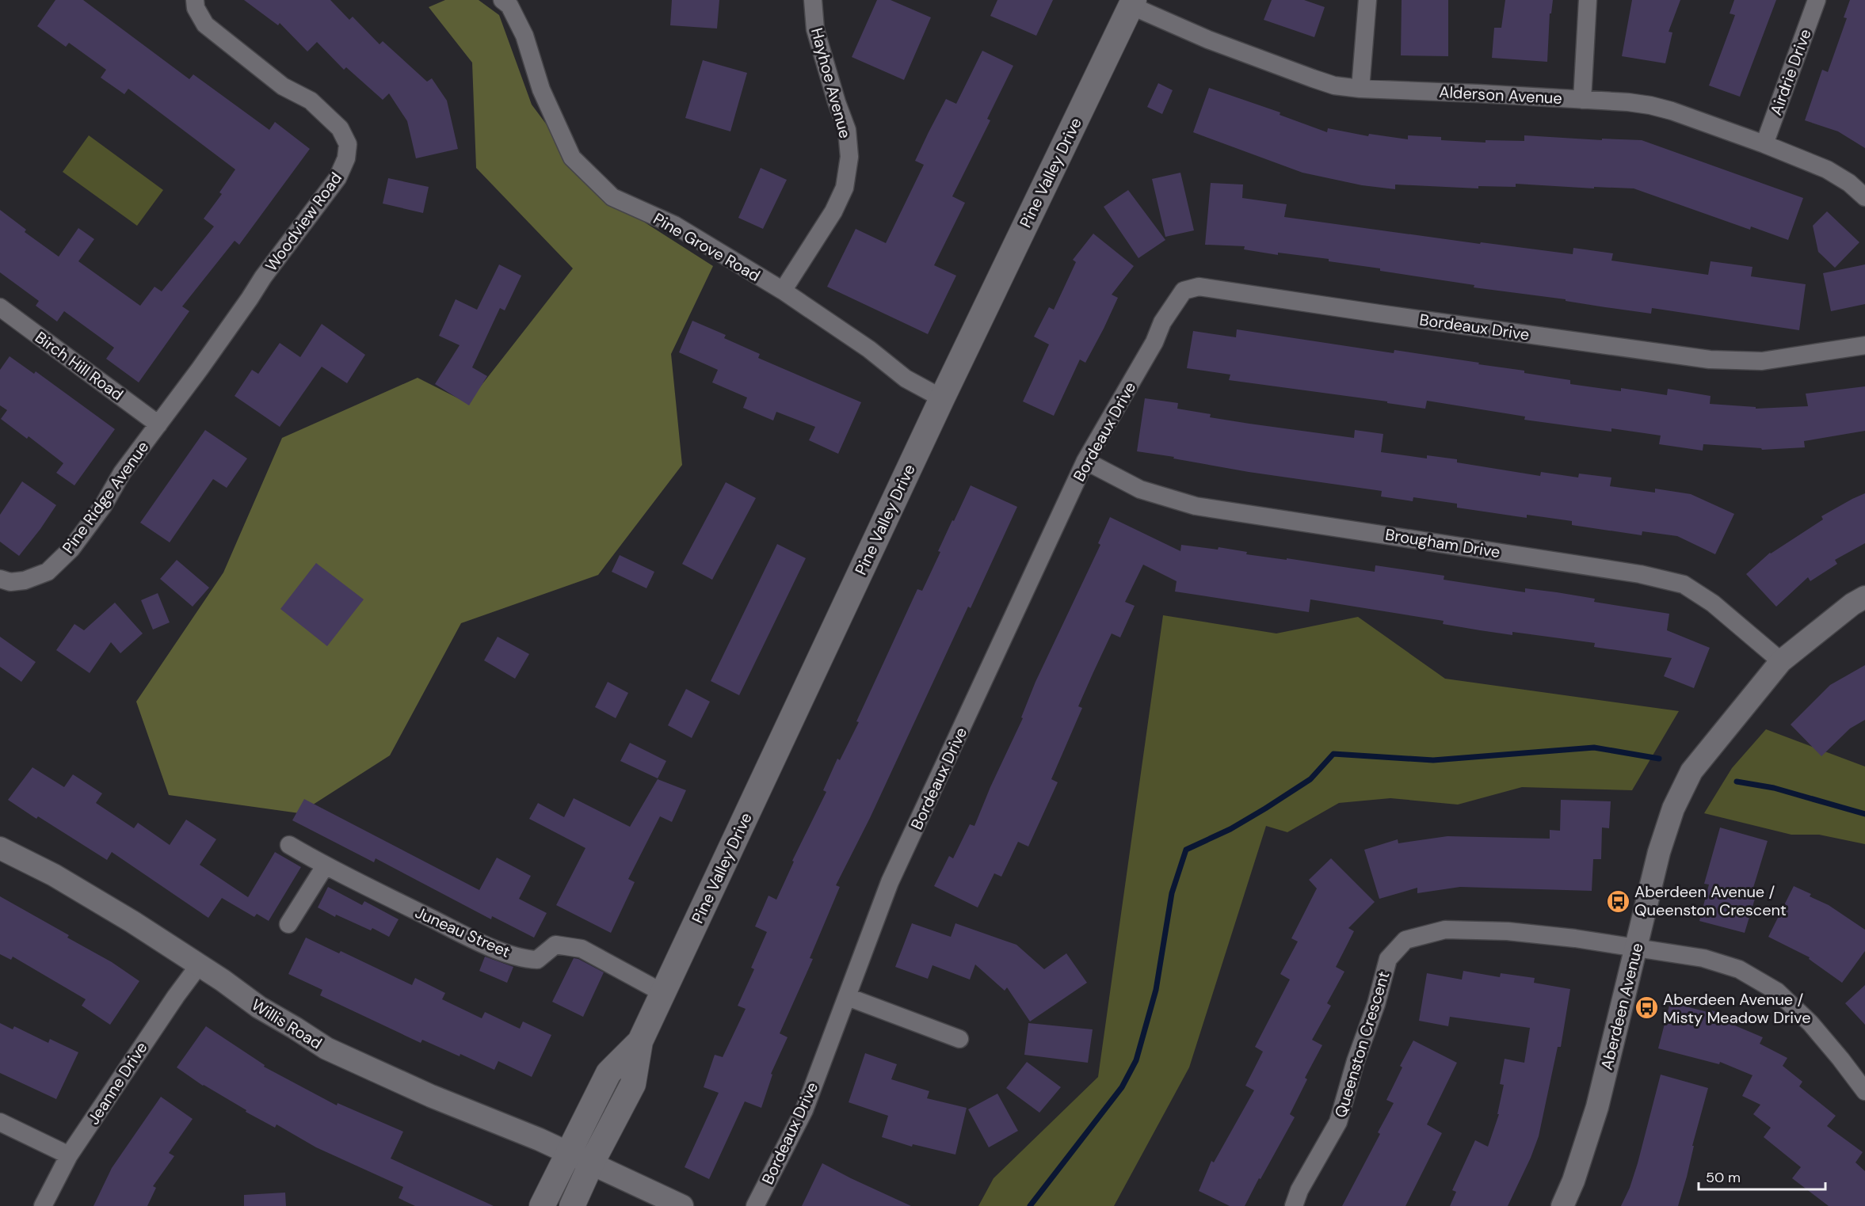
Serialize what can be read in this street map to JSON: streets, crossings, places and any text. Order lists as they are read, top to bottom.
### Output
{
  "streets": {
    "main road": ["Pine Valley Drive"],
    "street": [
      "Airdrie Drive",
      "Hayhoe Avenue",
      "Alderson Avenue",
      "Woodview Road",
      "Pine Grove Road",
      "Bordeaux Drive",
      "Birch Hill Road",
      "Pine Ridge Avenue",
      "Brougham Drive",
      "Juneau Street",
      "Aberdeen Avenue",
      "Willis Road",
      "Queenston Crescent",
      "Jeanne Drive"
    ]
  },
  "crossings": [
    ["Airdrie Drive", "Alderson Avenue"],
    ["Hayhoe Avenue", "Pine Grove Road"],
    ["Alderson Avenue", "Pine Valley Drive"],
    ["Pine Valley Drive", "Pine Grove Road"],
    ["Pine Valley Drive", "Juneau Street"],
    ["Pine Valley Drive", "Willis Road"],
    ["Woodview Road", "Birch Hill Road"],
    ["Woodview Road", "Pine Ridge Avenue"],
    ["Bordeaux Drive", "Brougham Drive"],
    ["Birch Hill Road", "Pine Ridge Avenue"],
    ["Brougham Drive", "Aberdeen Avenue"],
    ["Aberdeen Avenue", "Queenston Crescent"],
    ["Willis Road", "Jeanne Drive"]
  ],
  "places": {
    "bus stop": ["Aberdeen Avenue / Queenston Crescent", "Aberdeen Avenue / Misty Meadow Drive"]
  },
  "scale_bar": "50 m"
}
